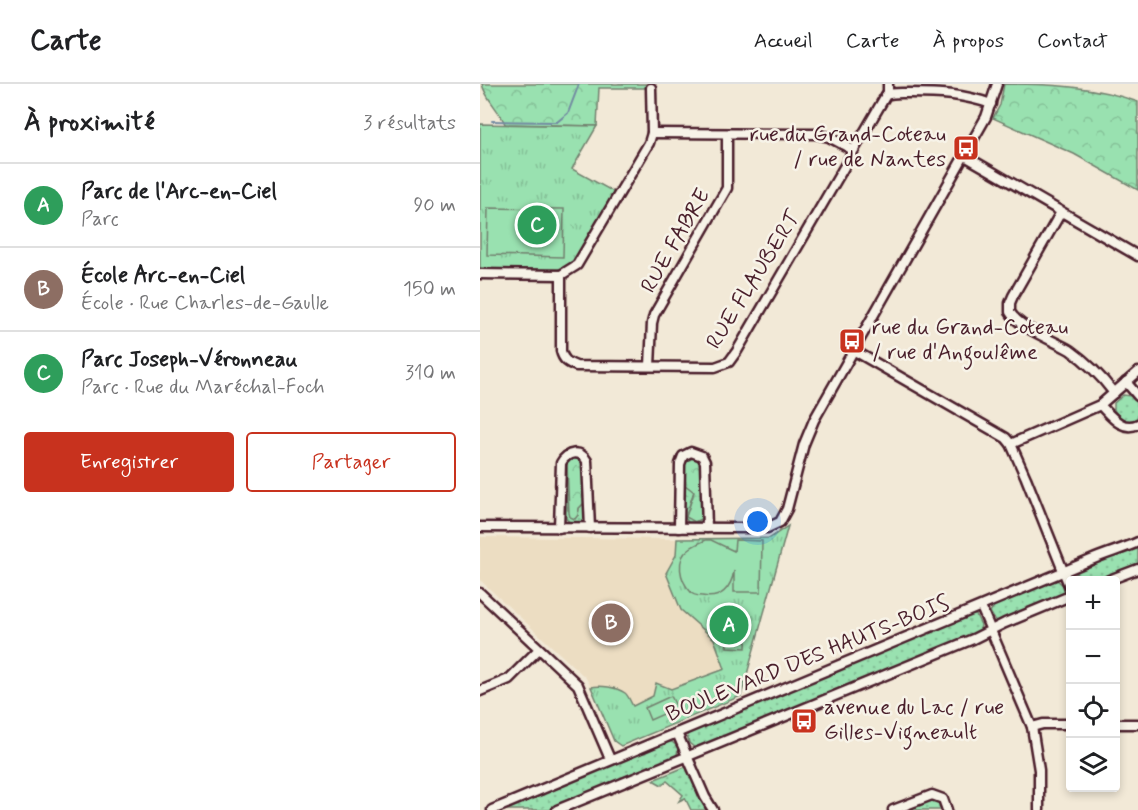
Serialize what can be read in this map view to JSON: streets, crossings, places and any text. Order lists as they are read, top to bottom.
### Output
{
  "streets": {
    "street": ["RUE FABRE", "RUE FLAUBERT", "BOULEVARD DES HAUTS-BOIS"]
  },
  "crossings": [
    ["RUE FABRE", "RUE FLAUBERT"]
  ],
  "places": {
    "bus stop": ["rue du Grand-Coteau / rue de Nantes", "rue du Grand-Coteau / rue d'Angoulême", "avenue du Lac / rue Gilles-Vigneault"]
  },
  "page": {
    "header": "Carte",
    "nav": [
      "Accueil",
      "Carte",
      "À propos",
      "Contact"
    ],
    "heading": ["À proximité", "3 résultats"],
    "list": [
      {
        "mark": "A",
        "name": "Parc de l'Arc-en-Ciel",
        "note": "Parc",
        "value": "90 m"
      },
      {
        "mark": "B",
        "name": "École Arc-en-Ciel",
        "note": "École · Rue Charles-de-Gaulle",
        "value": "150 m"
      },
      {
        "mark": "C",
        "name": "Parc Joseph-Véronneau",
        "note": "Parc · Rue du Maréchal-Foch",
        "value": "310 m"
      }
    ],
    "pins": ["C", "B", "A"],
    "buttons": ["Enregistrer", "Partager"],
    "map_buttons": ["+", "−"]
  }
}
